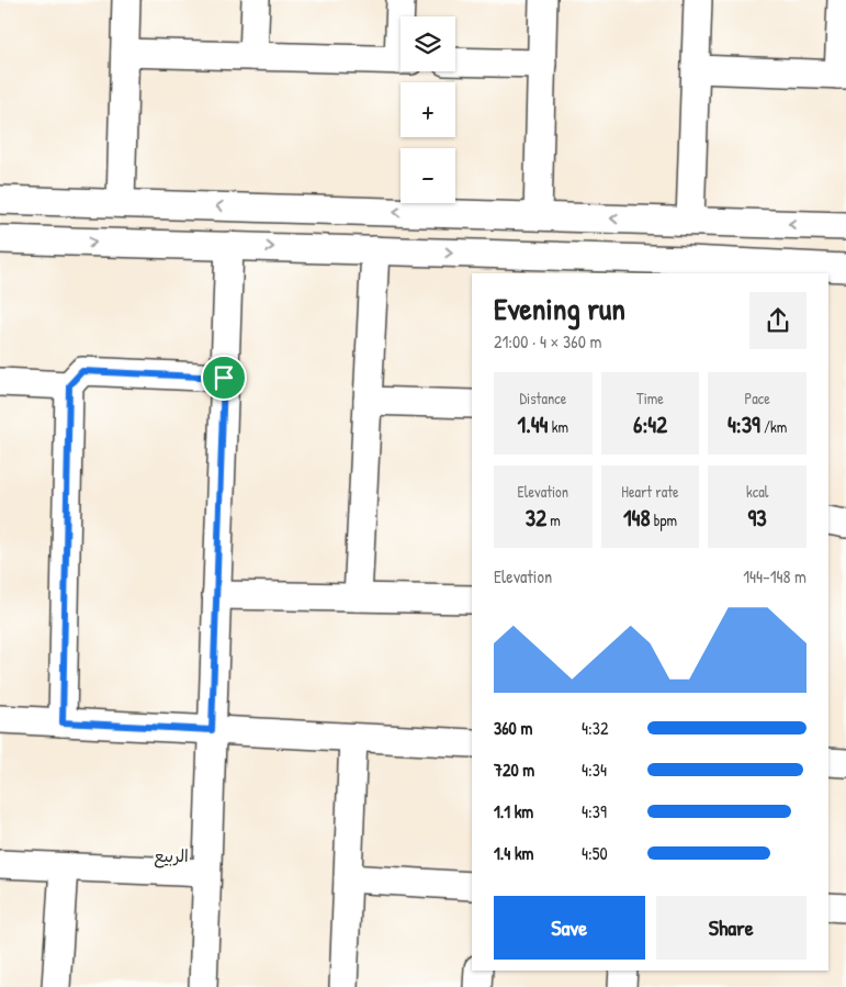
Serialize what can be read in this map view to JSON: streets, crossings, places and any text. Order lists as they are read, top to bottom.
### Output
{
  "districts": ["الربيع"],
  "page": {
    "map_buttons": ["+", "−"],
    "heading": ["Evening run", "21:00 · 4 × 360 m"],
    "stats": [
      ["Distance", "1.44 km"],
      ["Time", "6:42"],
      ["Pace", "4:39 /km"],
      ["Elevation", "32 m"],
      ["Heart rate", "148 bpm"],
      ["kcal", "93"]
    ],
    "chart": ["Elevation", "144–148 m"],
    "list": [
      {
        "name": "360 m",
        "note": "4:32"
      },
      {
        "name": "720 m",
        "note": "4:34"
      },
      {
        "name": "1.1 km",
        "note": "4:39"
      },
      {
        "name": "1.4 km",
        "note": "4:50"
      }
    ],
    "buttons": ["Save", "Share"]
  }
}
